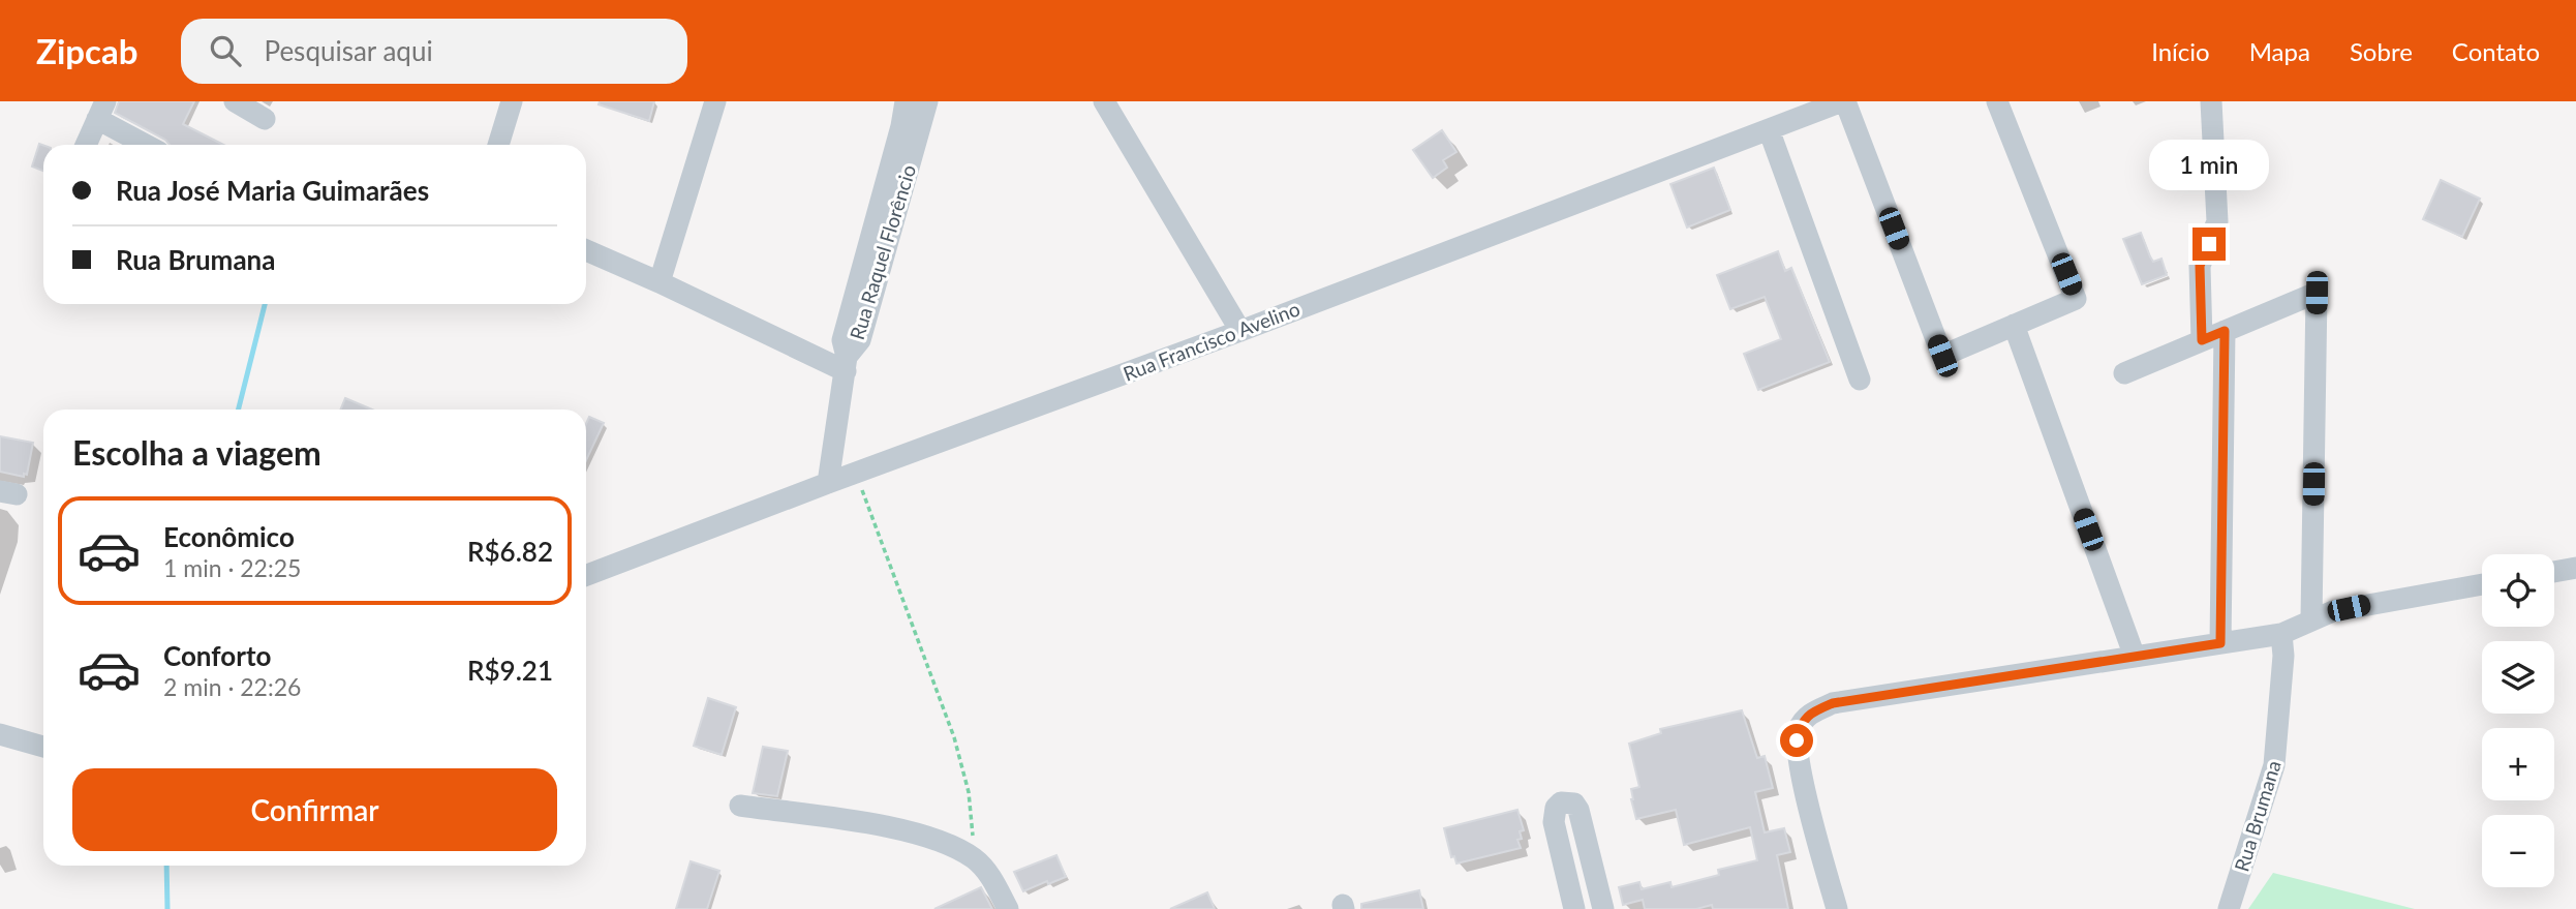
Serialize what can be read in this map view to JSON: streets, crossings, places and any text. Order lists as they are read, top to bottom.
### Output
{
  "streets": {
    "street": ["Rua Raquel Florêncio", "Rua Francisco Avelino", "Rua Brumana"]
  },
  "page": {
    "header": "Zipcab",
    "search": "Pesquisar aqui",
    "nav": [
      "Início",
      "Mapa",
      "Sobre",
      "Contato"
    ],
    "bubble": "1 min",
    "banner": ["Rua José Maria Guimarães", "Rua Brumana"],
    "heading": "Escolha a viagem",
    "list": [
      {
        "name": "Econômico",
        "note": "1 min · 22:25",
        "value": "R$6.82"
      },
      {
        "name": "Conforto",
        "note": "2 min · 22:26",
        "value": "R$9.21"
      }
    ],
    "map_buttons": ["+", "−"],
    "buttons": "Confirmar"
  }
}
